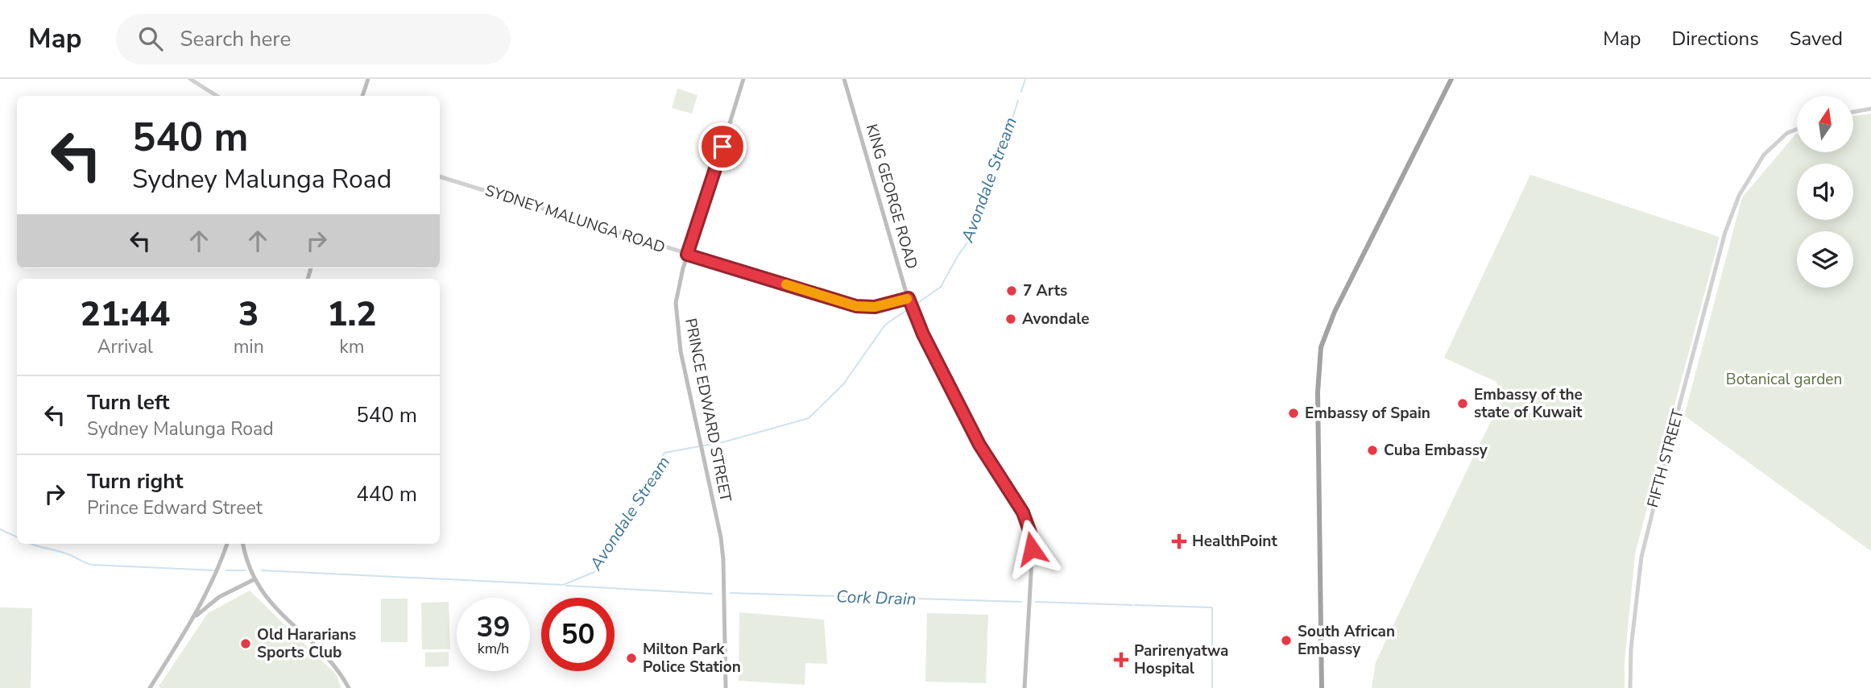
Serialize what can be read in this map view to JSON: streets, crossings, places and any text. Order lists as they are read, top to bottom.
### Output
{
  "streets": {
    "main road": ["KING GEORGE ROAD", "PRINCE EDWARD STREET"],
    "street": ["SYDNEY MALUNGA ROAD", "FIFTH STREET"]
  },
  "crossings": [
    ["KING GEORGE ROAD", "SYDNEY MALUNGA ROAD"],
    ["SYDNEY MALUNGA ROAD", "PRINCE EDWARD STREET"]
  ],
  "water": ["Avondale Stream", "Cork Drain"],
  "parks": ["Botanical garden"],
  "places": {
    "other": [
      "7 Arts",
      "Avondale",
      "Embassy of the state of Kuwait",
      "Embassy of Spain",
      "Cuba Embassy",
      "South African Embassy",
      "Old Hararians Sports Club",
      "Milton Park Police Station"
    ],
    "health": ["HealthPoint", "Parirenyatwa Hospital"]
  },
  "north": "top",
  "page": {
    "header": "Map",
    "search": "Search here",
    "nav": ["Map", "Directions", "Saved"],
    "turn": ["540 m", "Sydney Malunga Road"],
    "eta": [
      "21:44",
      "Arrival",
      "3",
      "min",
      "1.2",
      "km"
    ],
    "list": [
      {
        "name": "Turn left",
        "note": "Sydney Malunga Road",
        "value": "540 m"
      },
      {
        "name": "Turn right",
        "note": "Prince Edward Street",
        "value": "440 m"
      }
    ],
    "speed": "39 km/h",
    "limit": "50"
  }
}
